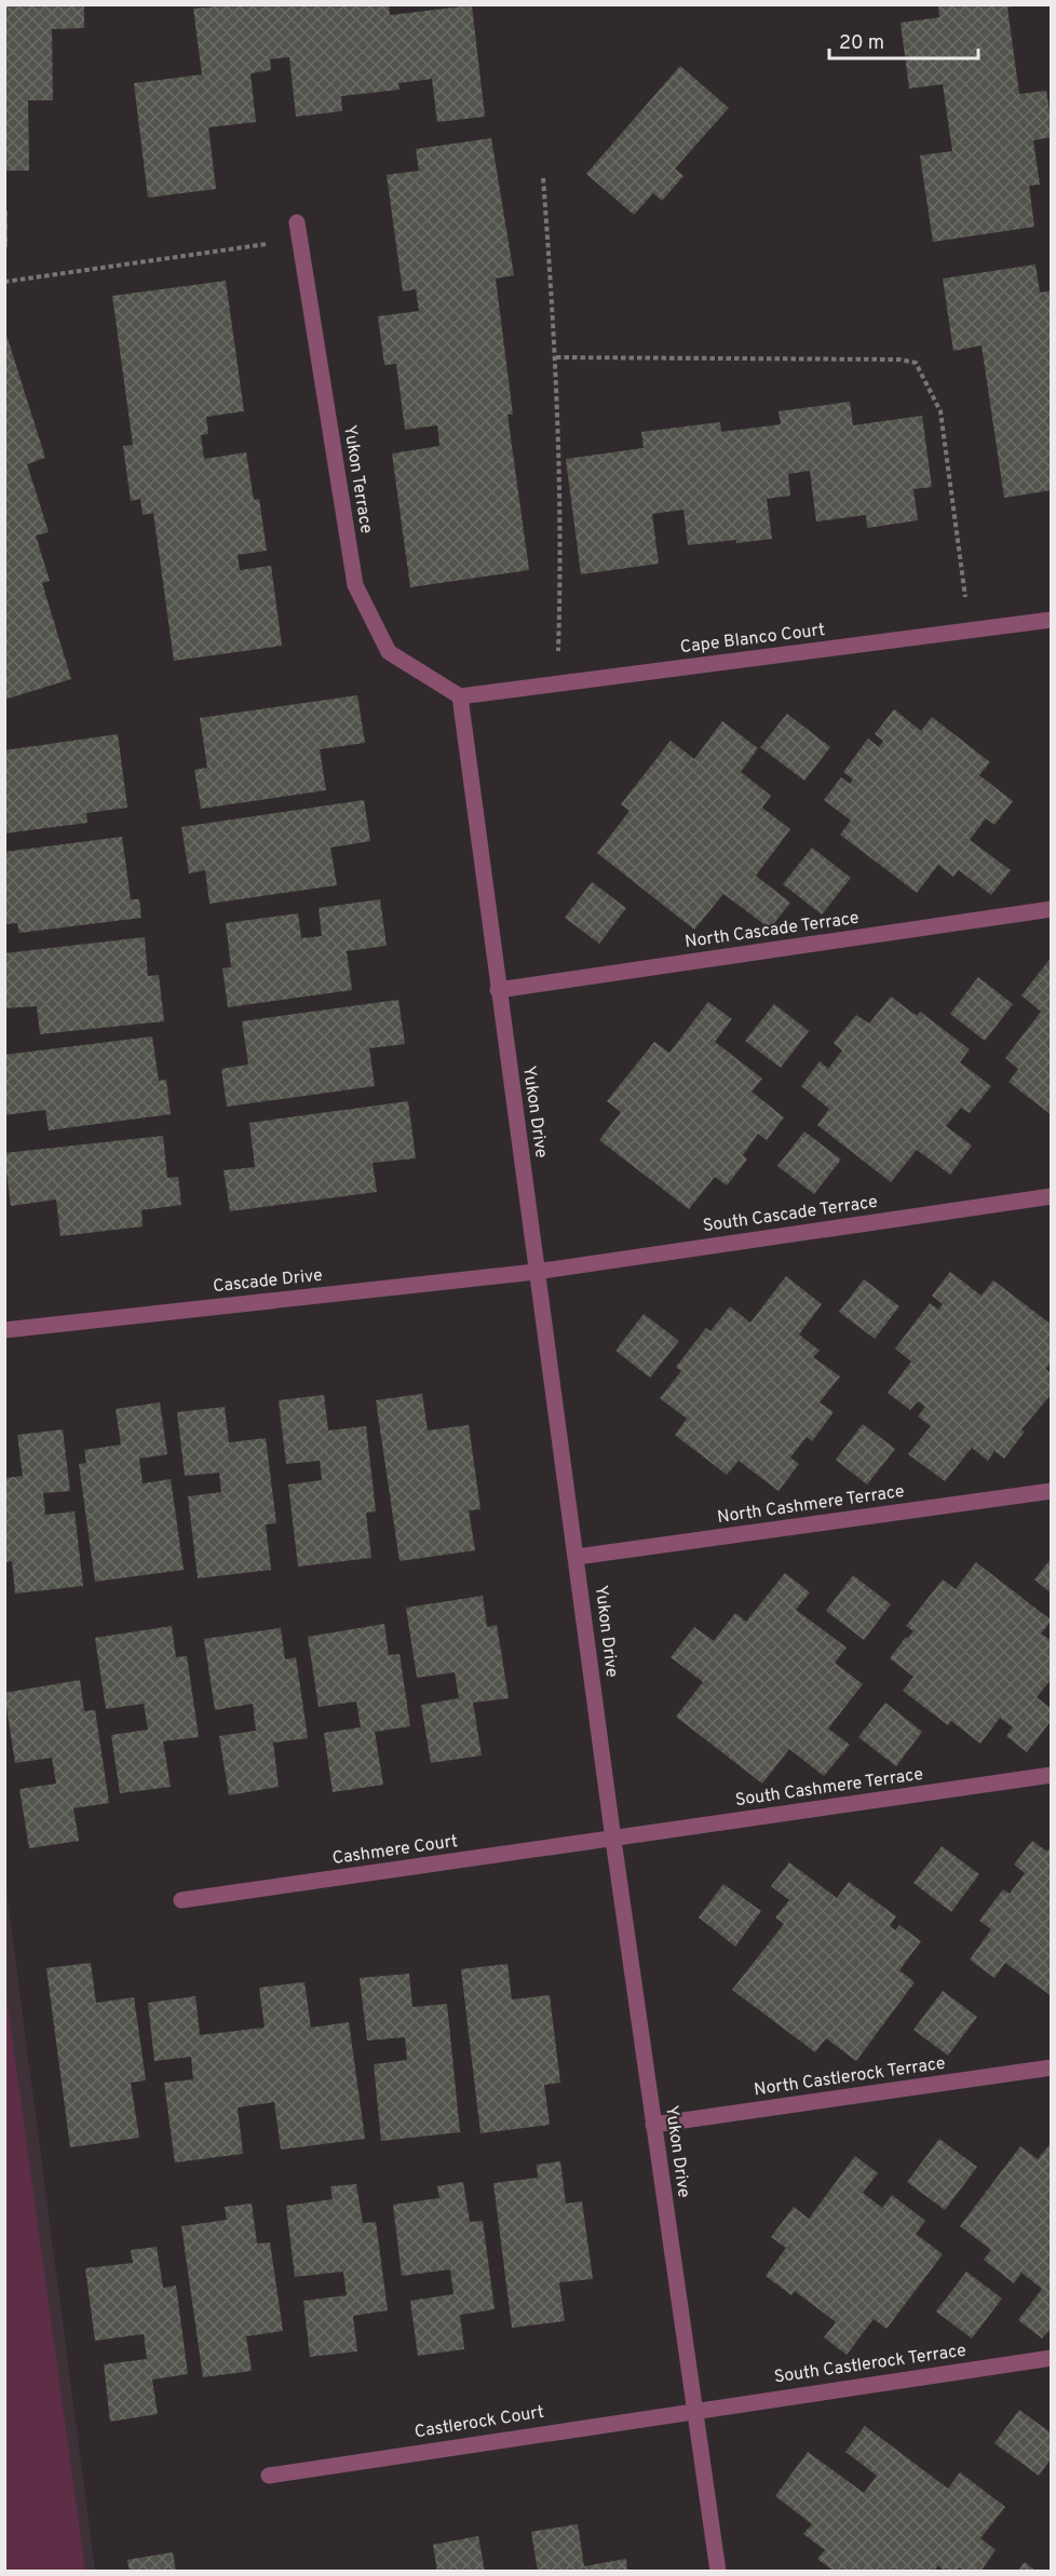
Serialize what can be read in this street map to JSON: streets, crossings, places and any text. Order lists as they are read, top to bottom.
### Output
{
  "streets": {
    "street": [
      "Yukon Terrace",
      "Cape Blanco Court",
      "North Cascade Terrace",
      "Yukon Drive",
      "South Cascade Terrace",
      "Cascade Drive",
      "North Cashmere Terrace",
      "South Cashmere Terrace",
      "Cashmere Court",
      "North Castlerock Terrace",
      "South Castlerock Terrace",
      "Castlerock Court"
    ]
  },
  "crossings": [
    ["Yukon Terrace", "Cape Blanco Court"],
    ["Yukon Terrace", "Yukon Drive"],
    ["Cape Blanco Court", "Yukon Drive"],
    ["North Cascade Terrace", "Yukon Drive"],
    ["Yukon Drive", "South Cascade Terrace"],
    ["Yukon Drive", "Cascade Drive"],
    ["Yukon Drive", "North Cashmere Terrace"],
    ["Yukon Drive", "South Cashmere Terrace"],
    ["Yukon Drive", "Cashmere Court"],
    ["Yukon Drive", "North Castlerock Terrace"],
    ["Yukon Drive", "South Castlerock Terrace"],
    ["Yukon Drive", "Castlerock Court"],
    ["South Cascade Terrace", "Cascade Drive"],
    ["South Cashmere Terrace", "Cashmere Court"],
    ["South Castlerock Terrace", "Castlerock Court"]
  ],
  "scale_bar": "20 m"
}
